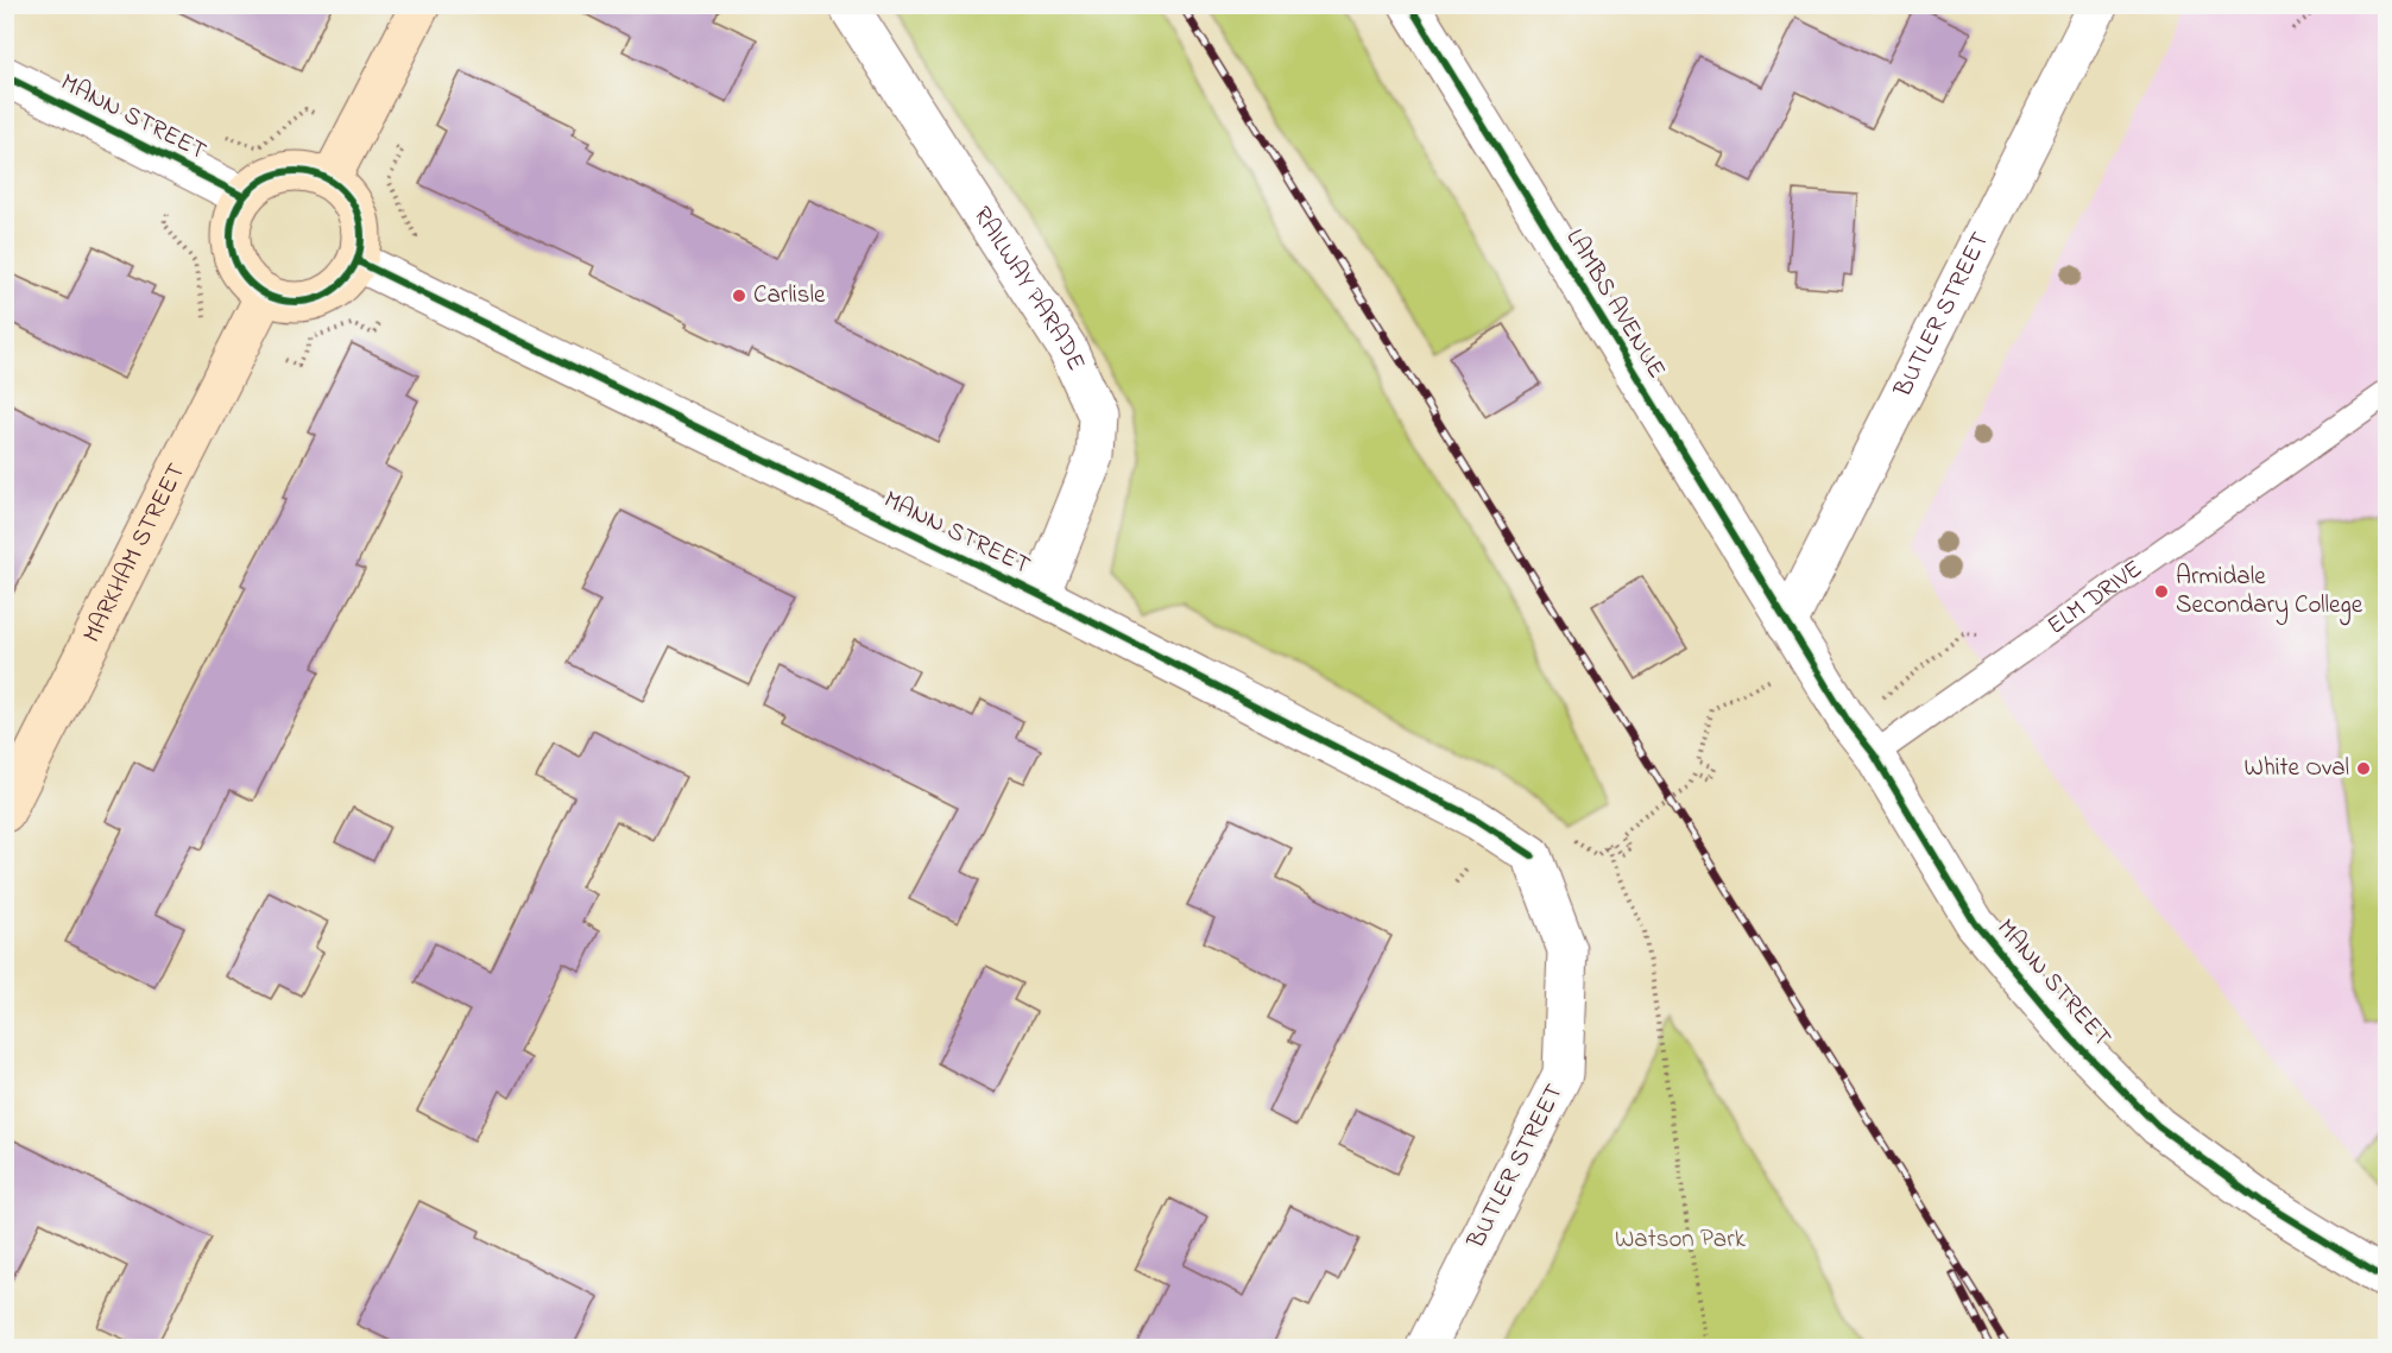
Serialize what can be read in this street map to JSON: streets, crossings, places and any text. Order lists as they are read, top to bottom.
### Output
{
  "streets": {
    "street": [
      "MANN STREET",
      "RAILWAY PARADE",
      "LAMBS AVENUE",
      "BUTLER STREET",
      "MARKHAM STREET"
    ],
    "lane": ["ELM DRIVE"]
  },
  "crossings": [
    ["MANN STREET", "RAILWAY PARADE"],
    ["MANN STREET", "LAMBS AVENUE"],
    ["MANN STREET", "BUTLER STREET"],
    ["MANN STREET", "MARKHAM STREET"],
    ["MANN STREET", "ELM DRIVE"],
    ["LAMBS AVENUE", "BUTLER STREET"]
  ],
  "parks": ["Watson Park"],
  "places": ["Carlisle", "Armidale Secondary College", "White Oval"]
}
